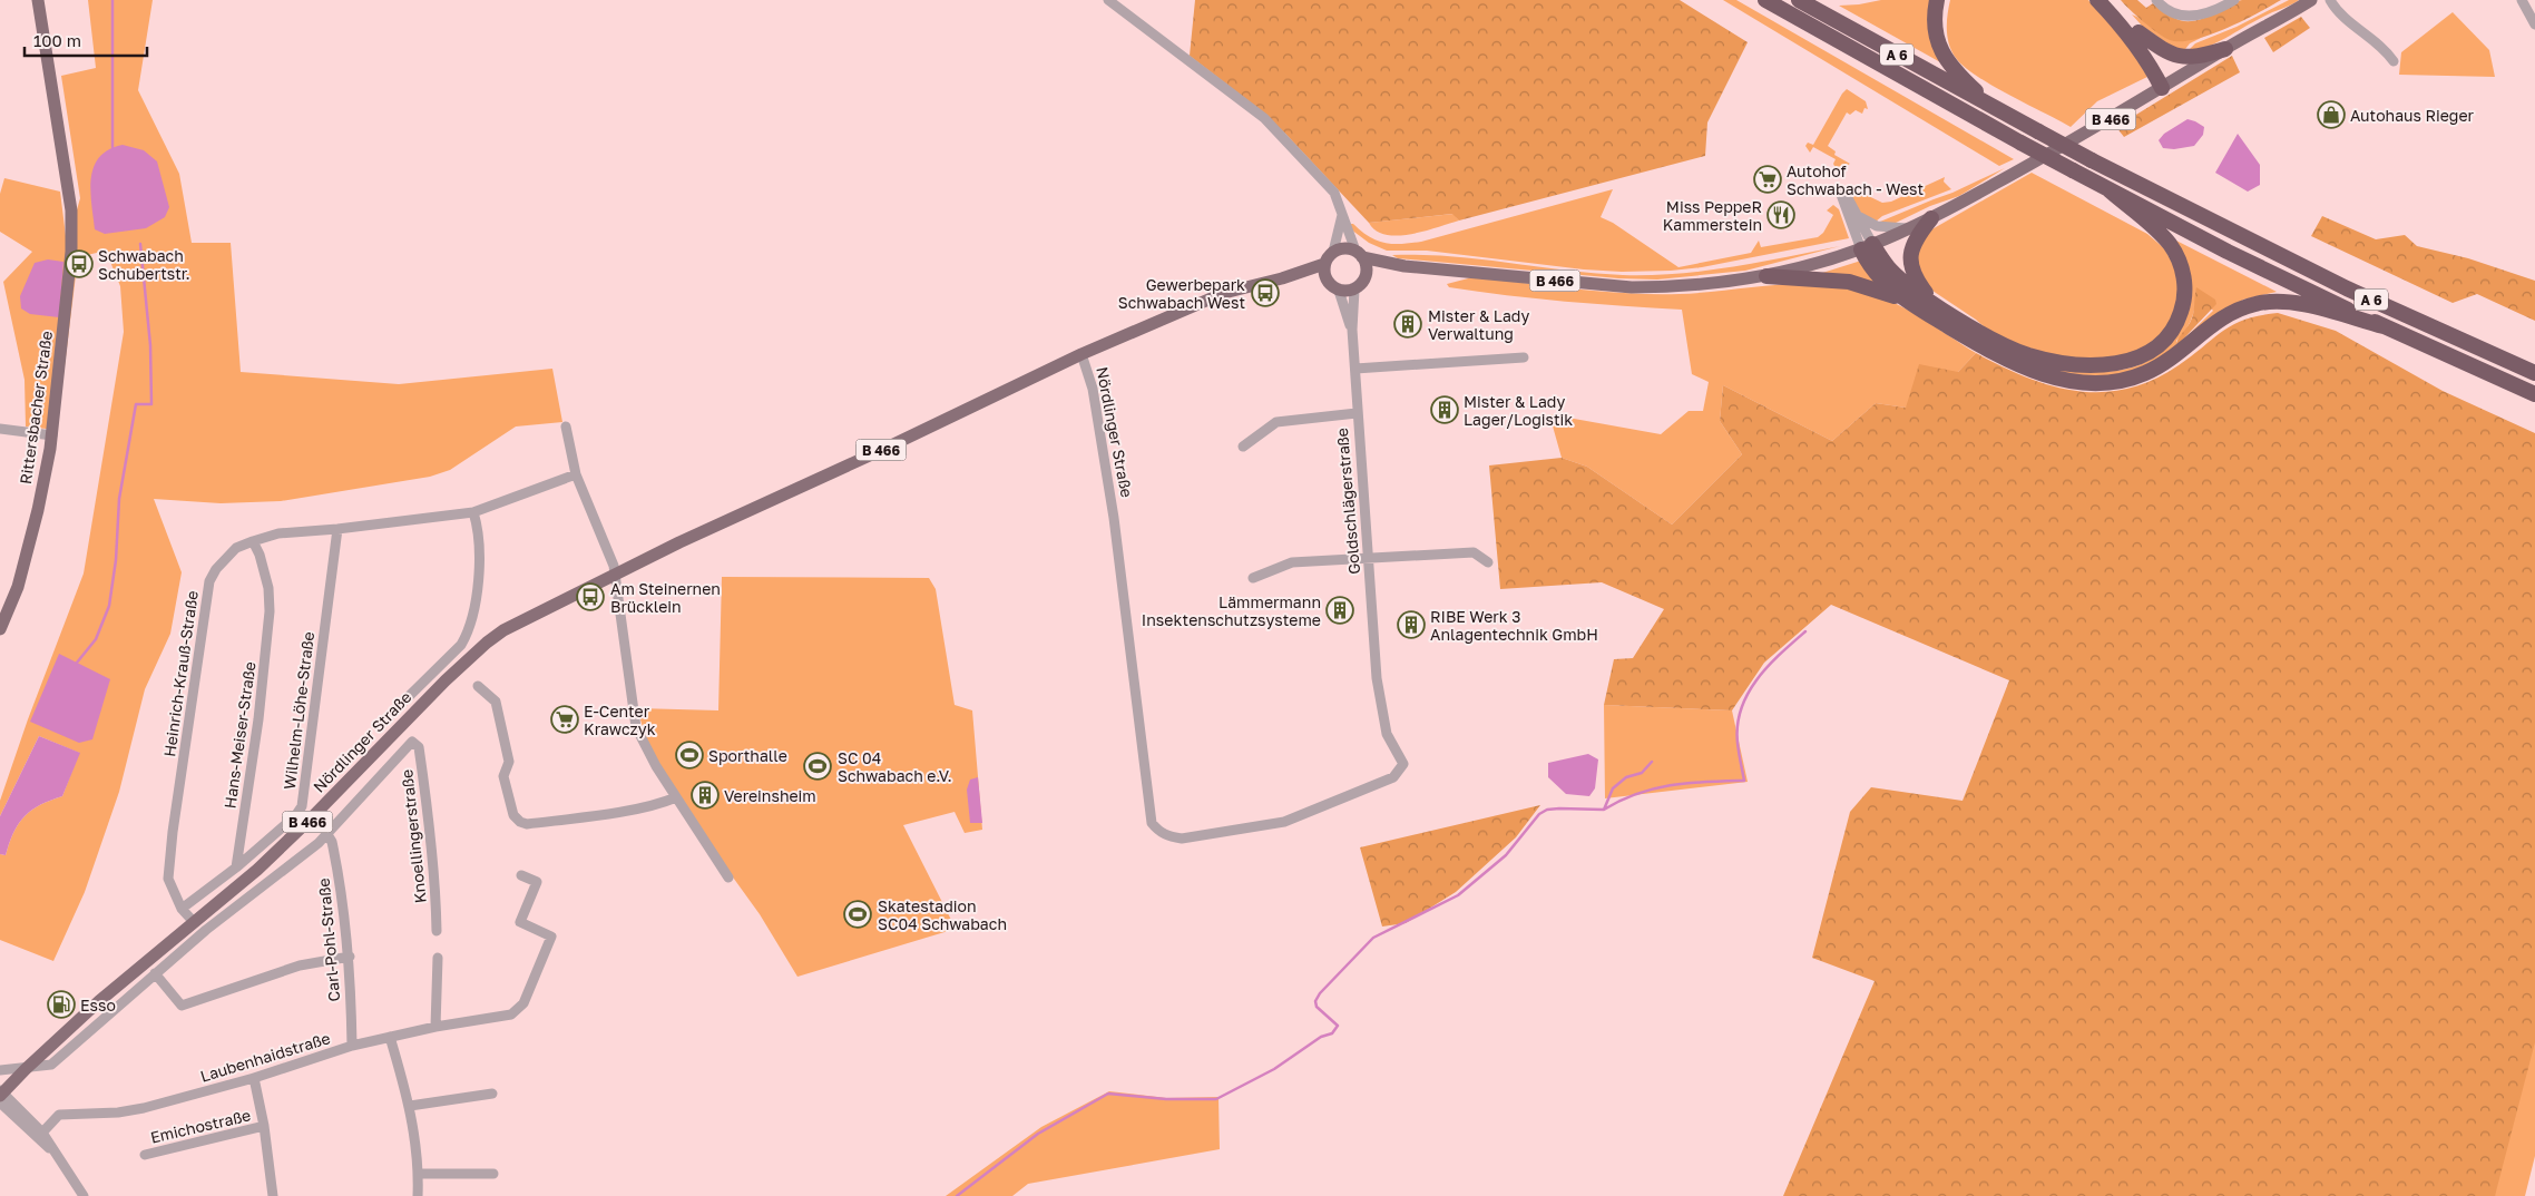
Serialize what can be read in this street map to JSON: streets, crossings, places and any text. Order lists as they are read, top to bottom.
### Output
{
  "streets": {
    "highway": ["A 6"],
    "main road": ["B 466", "Rittersbacher Straße", "Nördlinger Straße"],
    "street": [
      "Goldschlägerstraße",
      "Heinrich-Krauß-Straße",
      "Wilhelm-Löhe-Straße",
      "Hans-Meiser-Straße",
      "Knoellingerstraße",
      "Carl-Pohl-Straße",
      "Laubenhaidstraße",
      "Emichostraße"
    ]
  },
  "crossings": [
    ["B 466", "Nördlinger Straße"],
    ["B 466", "Goldschlägerstraße"],
    ["Nördlinger Straße", "Goldschlägerstraße"],
    ["Nördlinger Straße", "Heinrich-Krauß-Straße"],
    ["Heinrich-Krauß-Straße", "Wilhelm-Löhe-Straße"],
    ["Heinrich-Krauß-Straße", "Hans-Meiser-Straße"],
    ["Wilhelm-Löhe-Straße", "Hans-Meiser-Straße"],
    ["Knoellingerstraße", "Carl-Pohl-Straße"],
    ["Carl-Pohl-Straße", "Laubenhaidstraße"]
  ],
  "places": {
    "shop": ["Autohaus Rieger"],
    "supermarket": ["Autohof Schwabach - West", "E-Center Krawczyk"],
    "restaurant": ["Miss PeppeR Kammerstein"],
    "bus stop": ["Schwabach Schubertstr.", "Gewerbepark Schwabach West", "Am Steinernen Brücklein"],
    "building": [
      "Mister & Lady Verwaltung",
      "Mister & Lady Lager/Logistik",
      "Lämmermann Insektenschutzsysteme",
      "RIBE Werk 3 Anlagentechnik GmbH",
      "Vereinsheim"
    ],
    "sports": ["Sporthalle", "SC 04 Schwabach e.V.", "Skatestadion SC04 Schwabach"],
    "fuel station": ["Esso"]
  },
  "scale_bar": "100 m"
}
